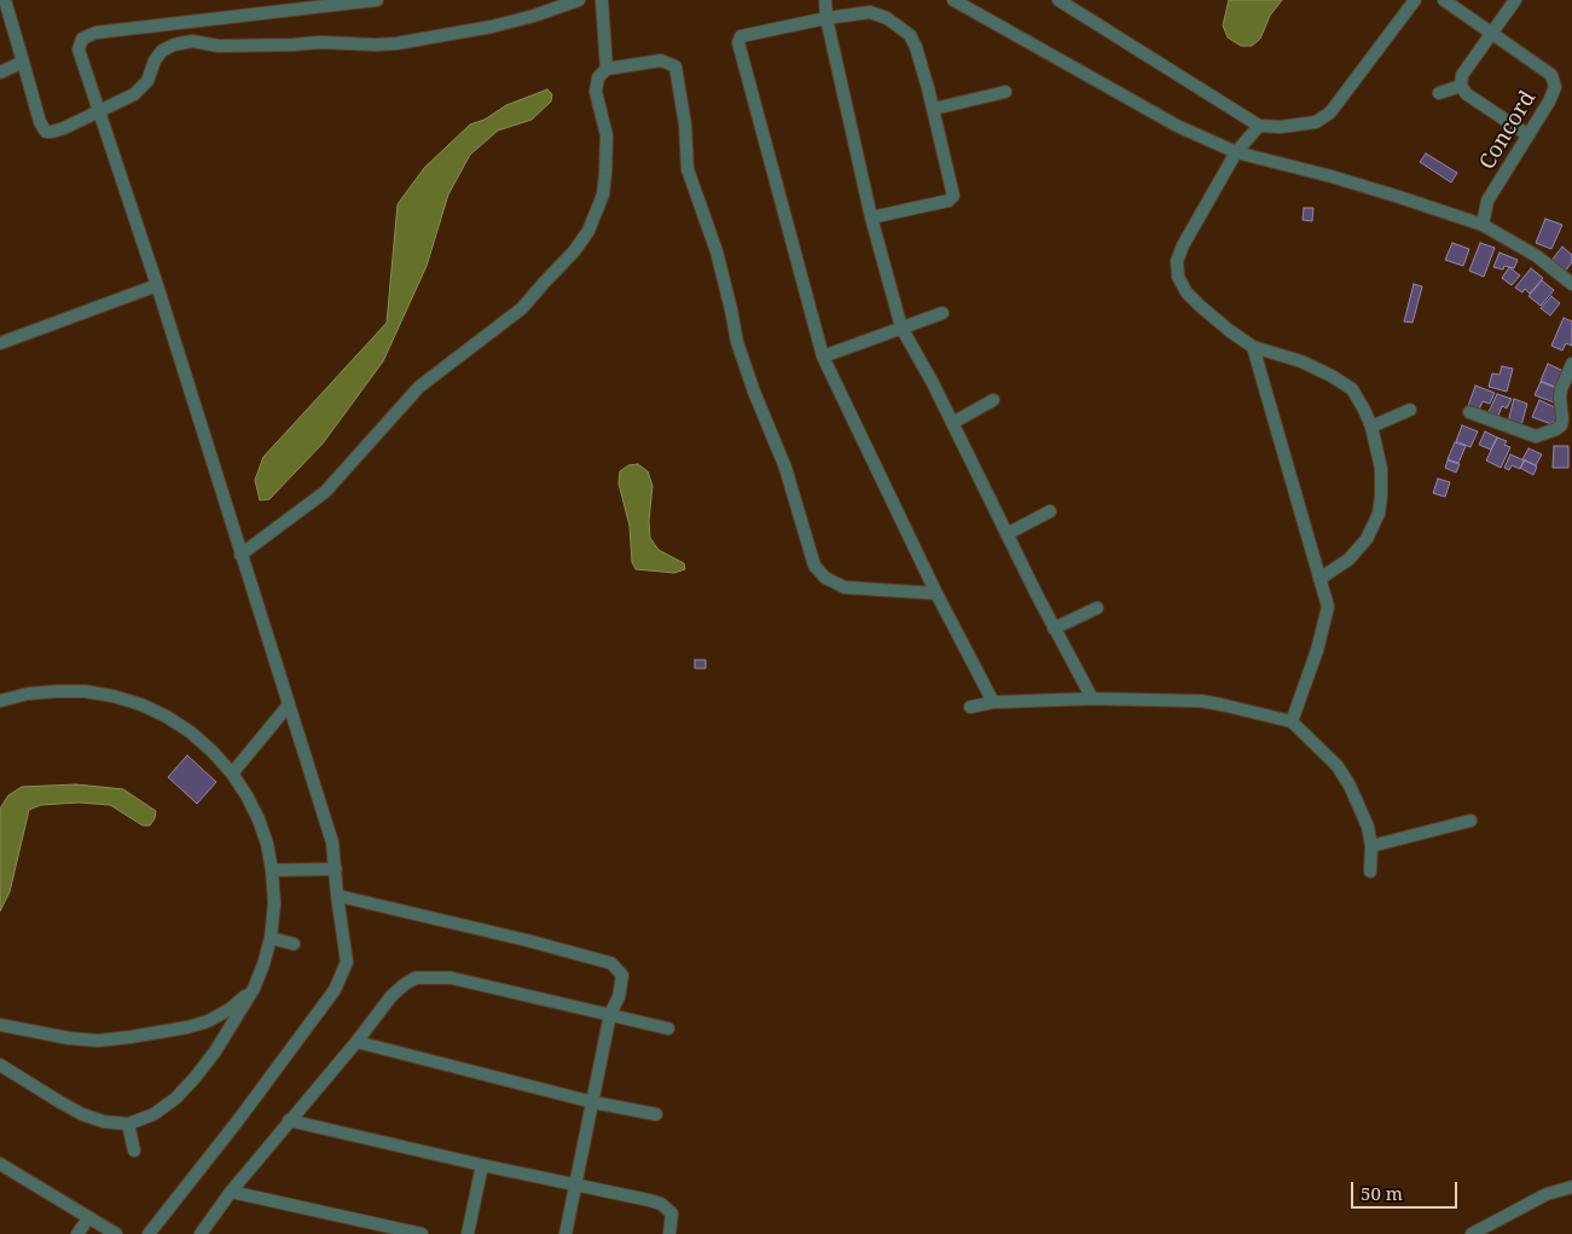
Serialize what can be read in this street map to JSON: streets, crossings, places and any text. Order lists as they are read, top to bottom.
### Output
{
  "streets": {
    "street": ["Concord"]
  },
  "scale_bar": "50 m"
}
